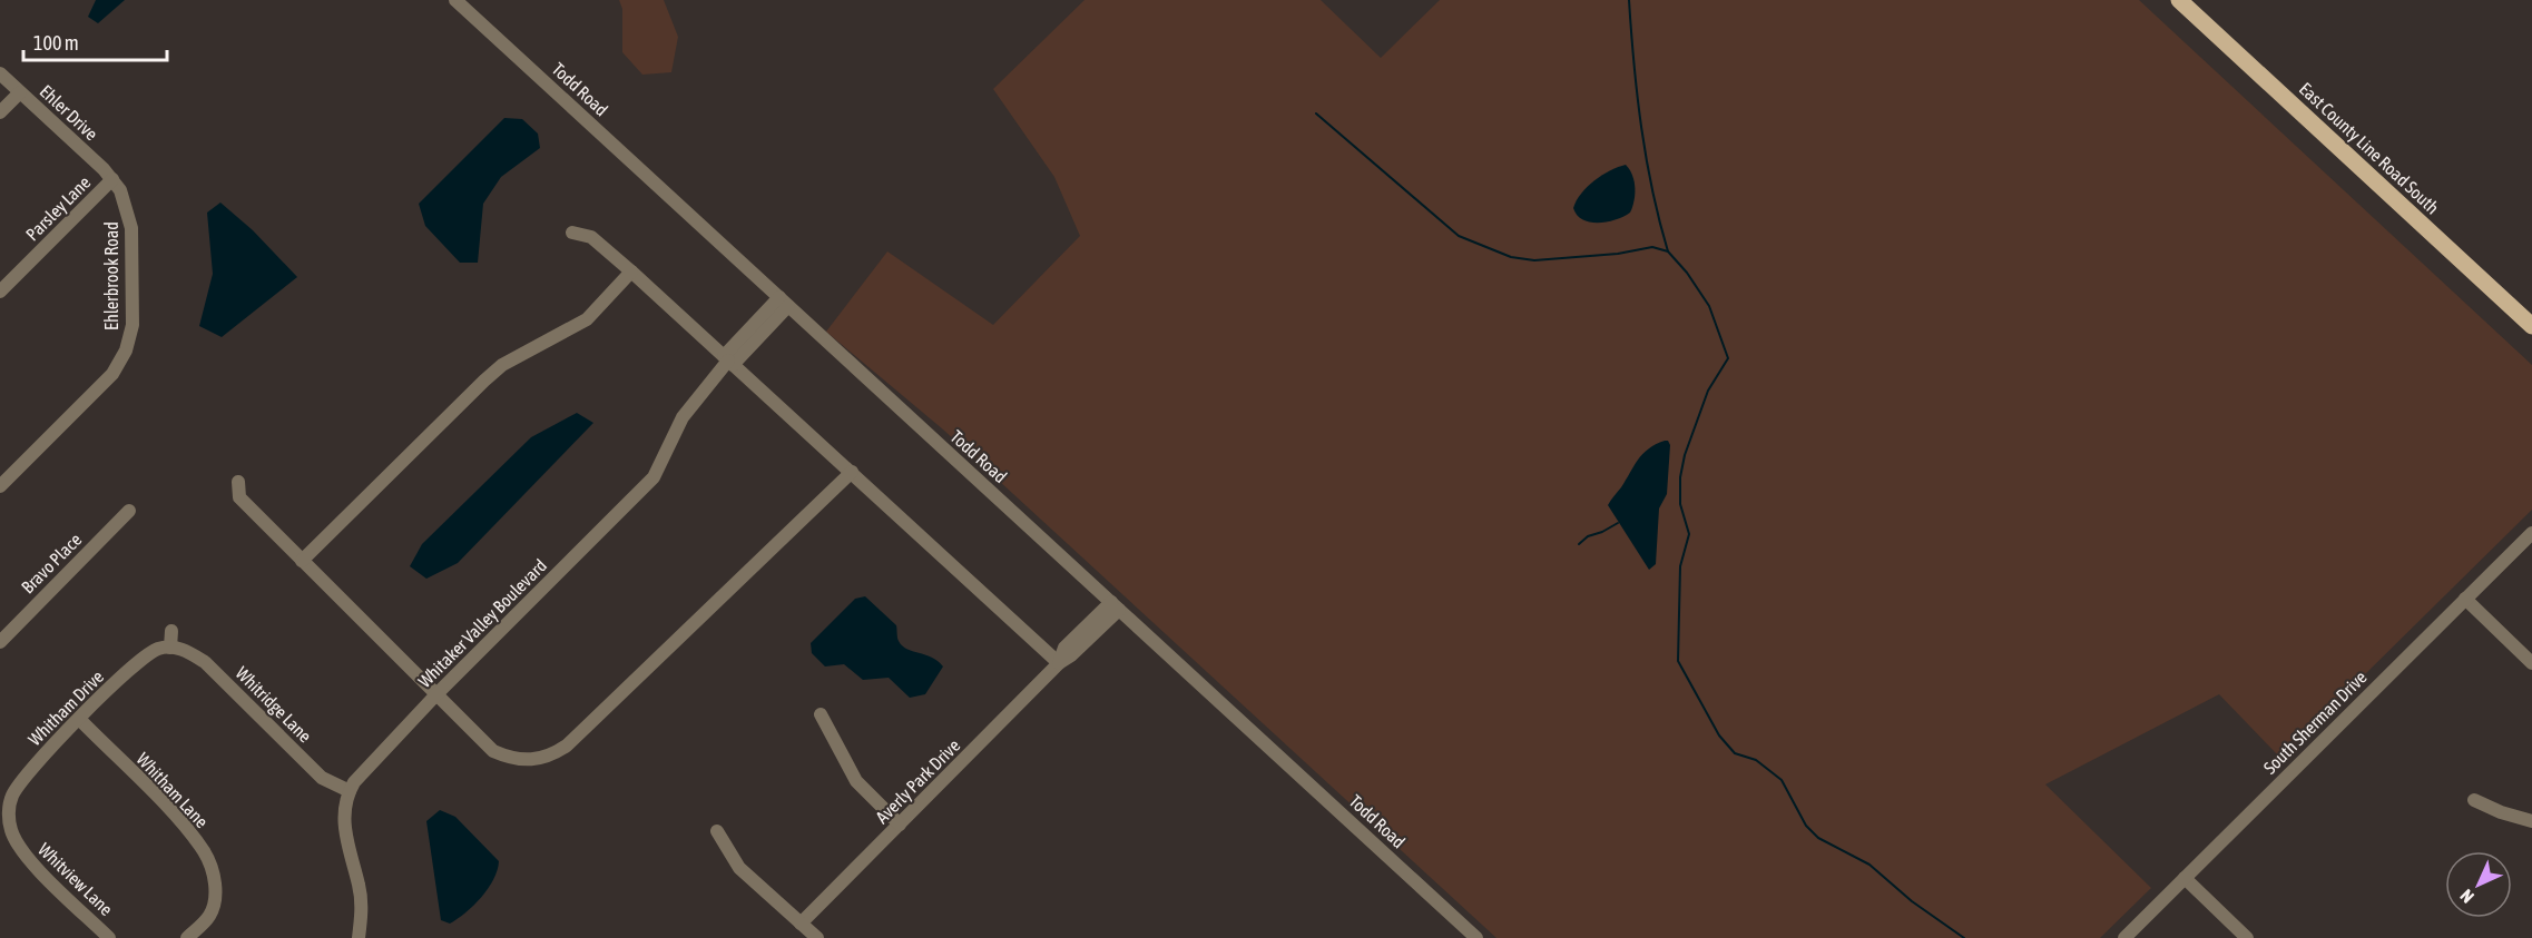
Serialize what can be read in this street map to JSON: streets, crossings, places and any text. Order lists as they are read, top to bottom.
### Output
{
  "streets": {
    "main road": ["East County Line Road South"],
    "street": [
      "Todd Road",
      "Ehler Drive",
      "Parsley Lane",
      "Ehlerbrook Road",
      "Bravo Place",
      "Whitaker Valley Boulevard",
      "Whitridge Lane",
      "Whitham Drive",
      "South Sherman Drive",
      "Averly Park Drive",
      "Whitham Lane",
      "Whitview Lane"
    ]
  },
  "crossings": [
    ["Todd Road", "Whitaker Valley Boulevard"],
    ["Todd Road", "Averly Park Drive"],
    ["Ehler Drive", "Parsley Lane"],
    ["Ehler Drive", "Ehlerbrook Road"],
    ["Parsley Lane", "Ehlerbrook Road"],
    ["Whitaker Valley Boulevard", "Whitridge Lane"],
    ["Whitridge Lane", "Whitham Drive"],
    ["Whitham Drive", "Whitham Lane"],
    ["Whitham Drive", "Whitview Lane"]
  ],
  "scale_bar": "100 m",
  "north": "bottom left"
}
